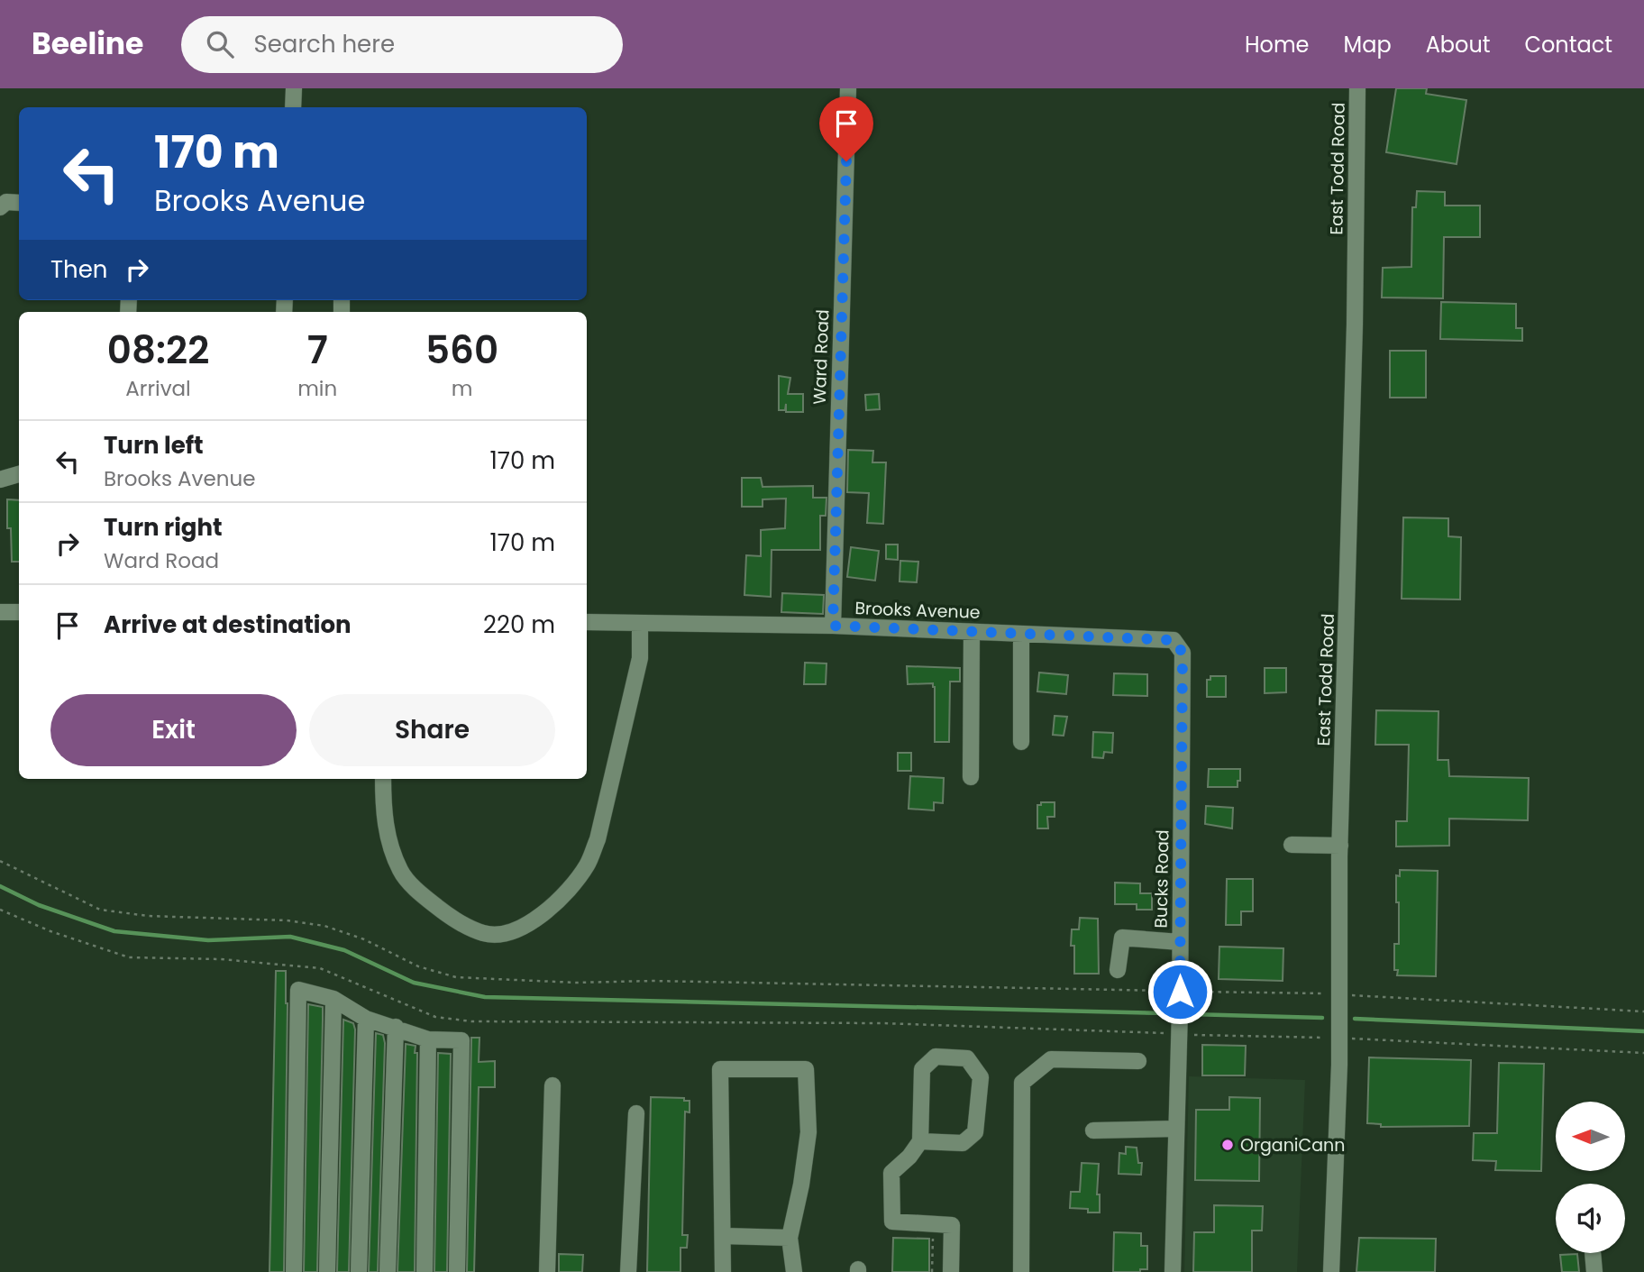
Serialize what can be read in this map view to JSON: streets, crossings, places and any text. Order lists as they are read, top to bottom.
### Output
{
  "streets": {
    "street": [
      "East Todd Road",
      "Ward Road",
      "Brooks Avenue",
      "Bucks Road"
    ]
  },
  "crossings": [
    ["Ward Road", "Brooks Avenue"],
    ["Brooks Avenue", "Bucks Road"]
  ],
  "places": ["OrganiCann"],
  "north": "left",
  "page": {
    "header": "Beeline",
    "search": "Search here",
    "nav": [
      "Home",
      "Map",
      "About",
      "Contact"
    ],
    "turn": ["170 m", "Brooks Avenue"],
    "then": "Then",
    "eta": [
      "08:22",
      "Arrival",
      "7",
      "min",
      "560",
      "m"
    ],
    "list": [
      {
        "name": "Turn left",
        "note": "Brooks Avenue",
        "value": "170 m"
      },
      {
        "name": "Turn right",
        "note": "Ward Road",
        "value": "170 m"
      },
      {
        "name": "Arrive at destination",
        "value": "220 m"
      }
    ],
    "buttons": ["Exit", "Share"]
  }
}
